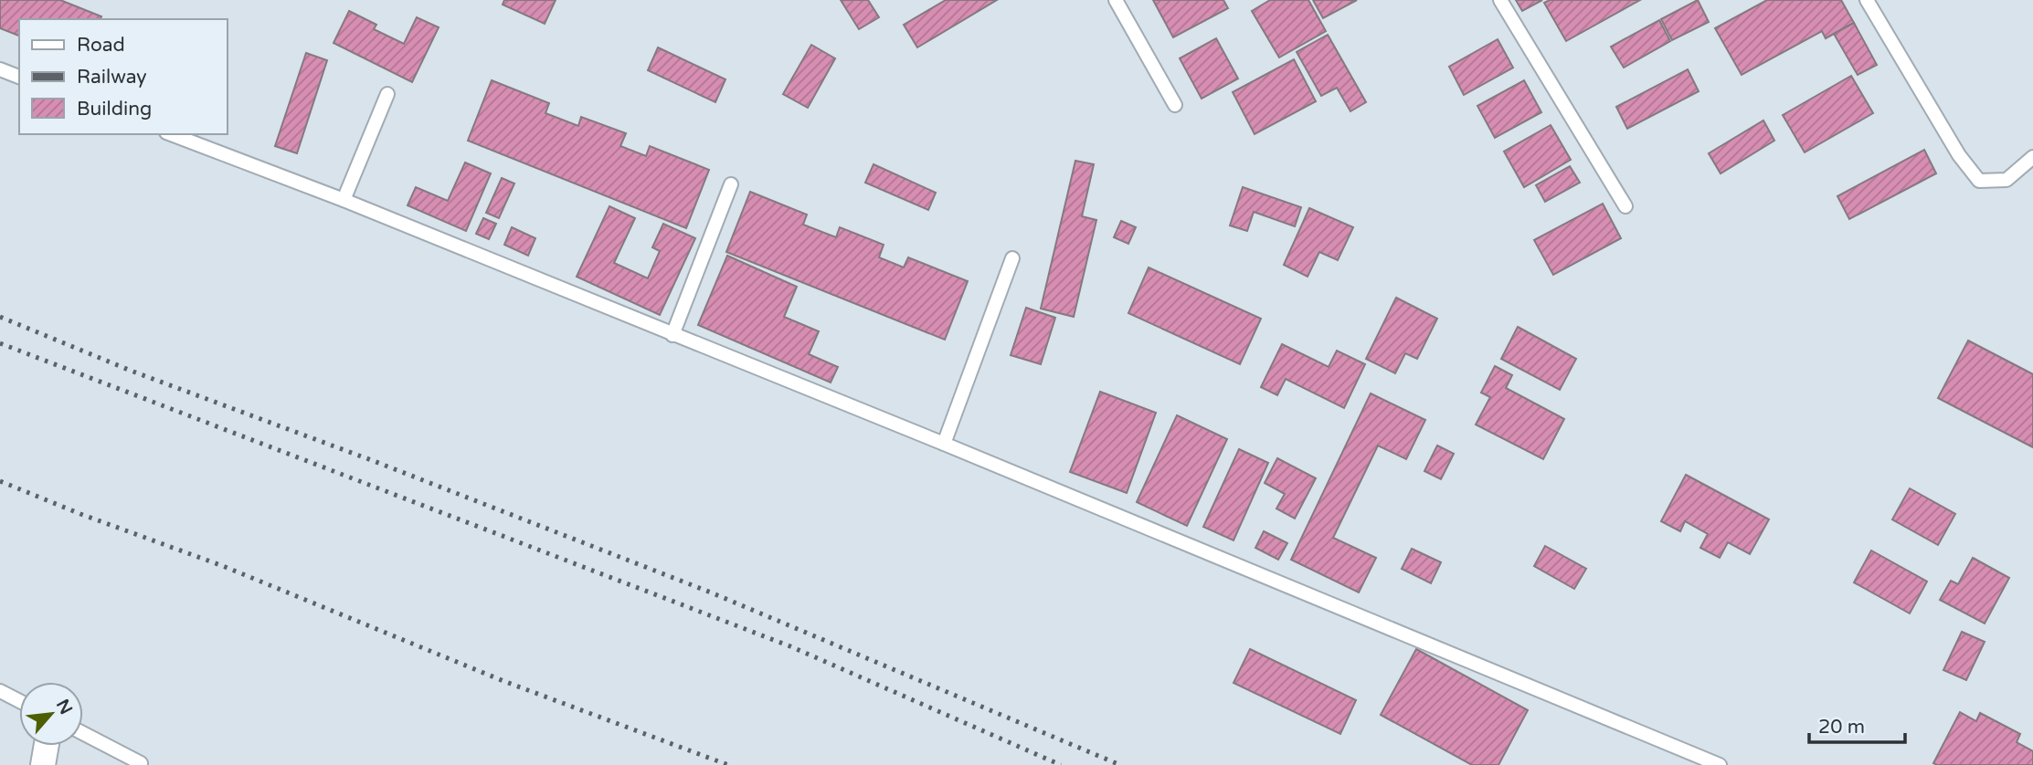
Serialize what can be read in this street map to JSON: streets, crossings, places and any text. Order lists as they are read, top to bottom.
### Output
{
  "legend": ["Road", "Railway", "Building"],
  "scale_bar": "20 m",
  "north": "top right"
}
